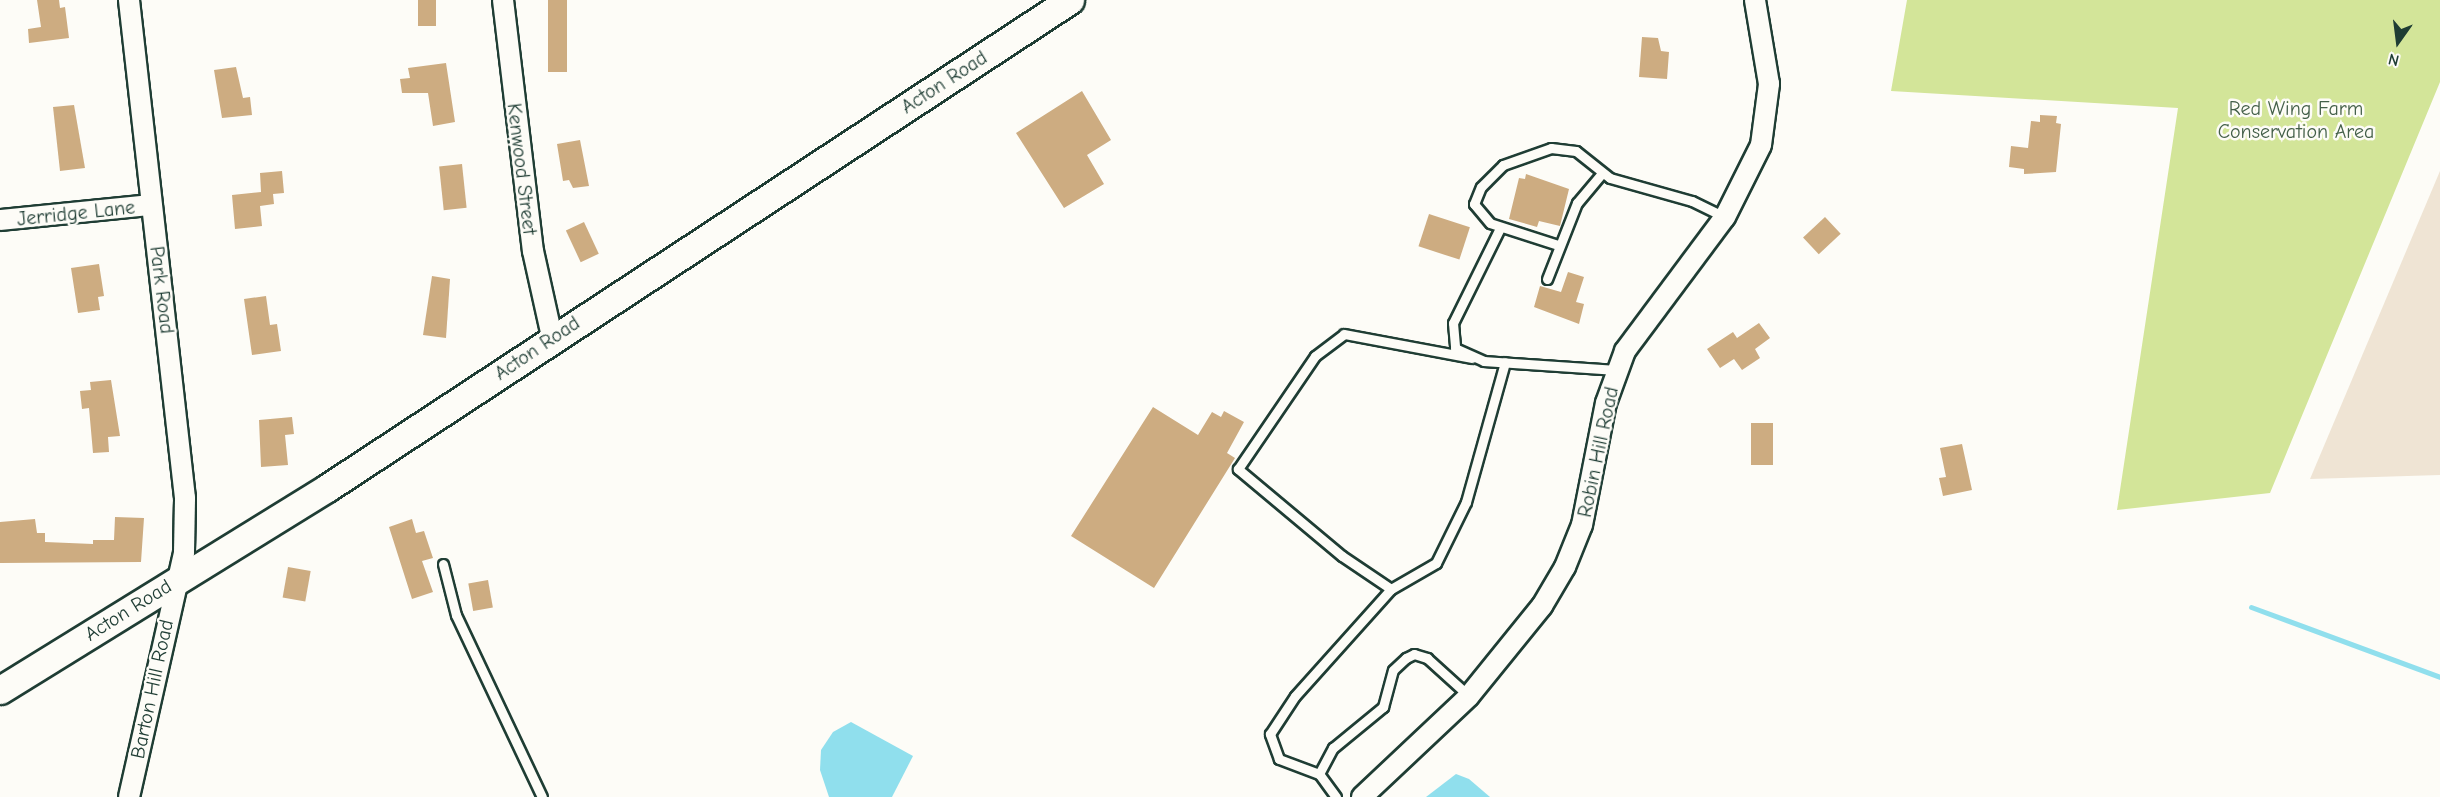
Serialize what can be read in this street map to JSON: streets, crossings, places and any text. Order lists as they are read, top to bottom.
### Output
{
  "streets": {
    "main road": ["Acton Road"],
    "street": [
      "Kenwood Street",
      "Jerridge Lane",
      "Park Road",
      "Robin Hill Road",
      "Barton Hill Road"
    ]
  },
  "crossings": [
    ["Acton Road", "Kenwood Street"],
    ["Acton Road", "Park Road"],
    ["Acton Road", "Barton Hill Road"],
    ["Jerridge Lane", "Park Road"],
    ["Park Road", "Barton Hill Road"]
  ],
  "parks": ["Red Wing Farm Conservation Area"],
  "north": "bottom"
}
